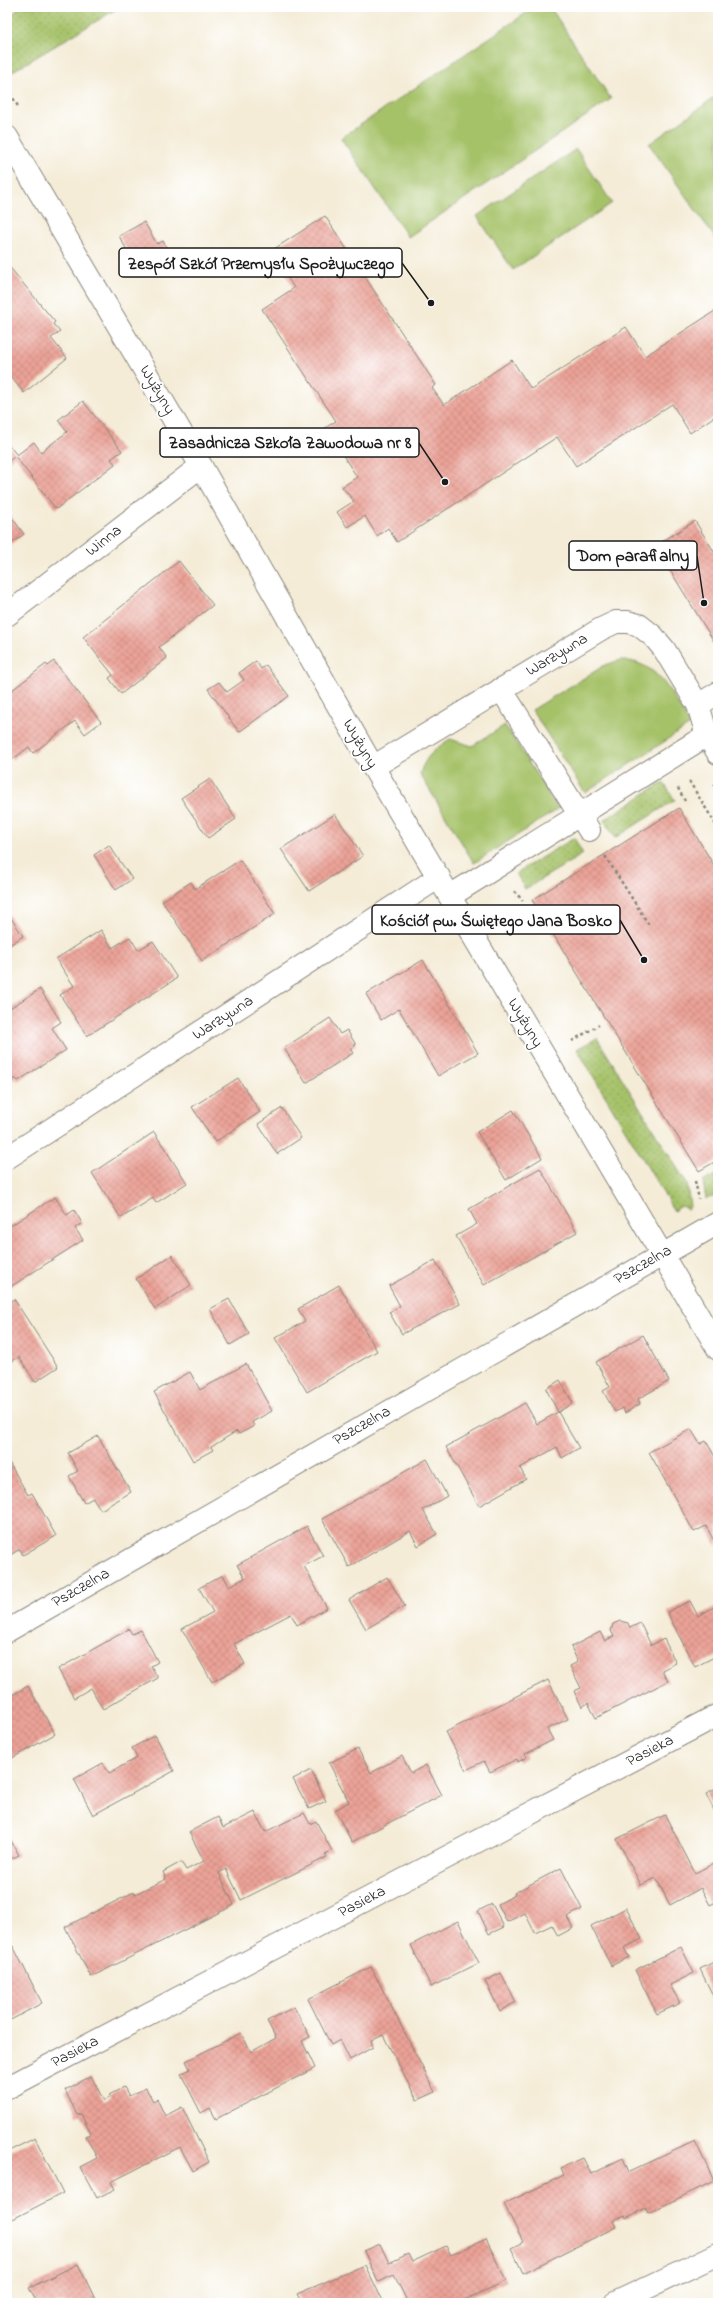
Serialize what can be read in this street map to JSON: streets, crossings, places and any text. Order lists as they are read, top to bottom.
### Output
{
  "streets": {
    "street": [
      "Wyżyny",
      "Winna",
      "Warzywna",
      "Pszczelna",
      "Pasieka"
    ]
  },
  "crossings": [
    ["Wyżyny", "Winna"],
    ["Wyżyny", "Warzywna"],
    ["Wyżyny", "Pszczelna"]
  ],
  "places": [
    "Zespół Szkół Przemysłu Spożywczego",
    "Zasadnicza Szkoła Zawodowa nr 8",
    "Dom parafialny",
    "Kościół pw. Świętego Jana Bosko"
  ]
}
